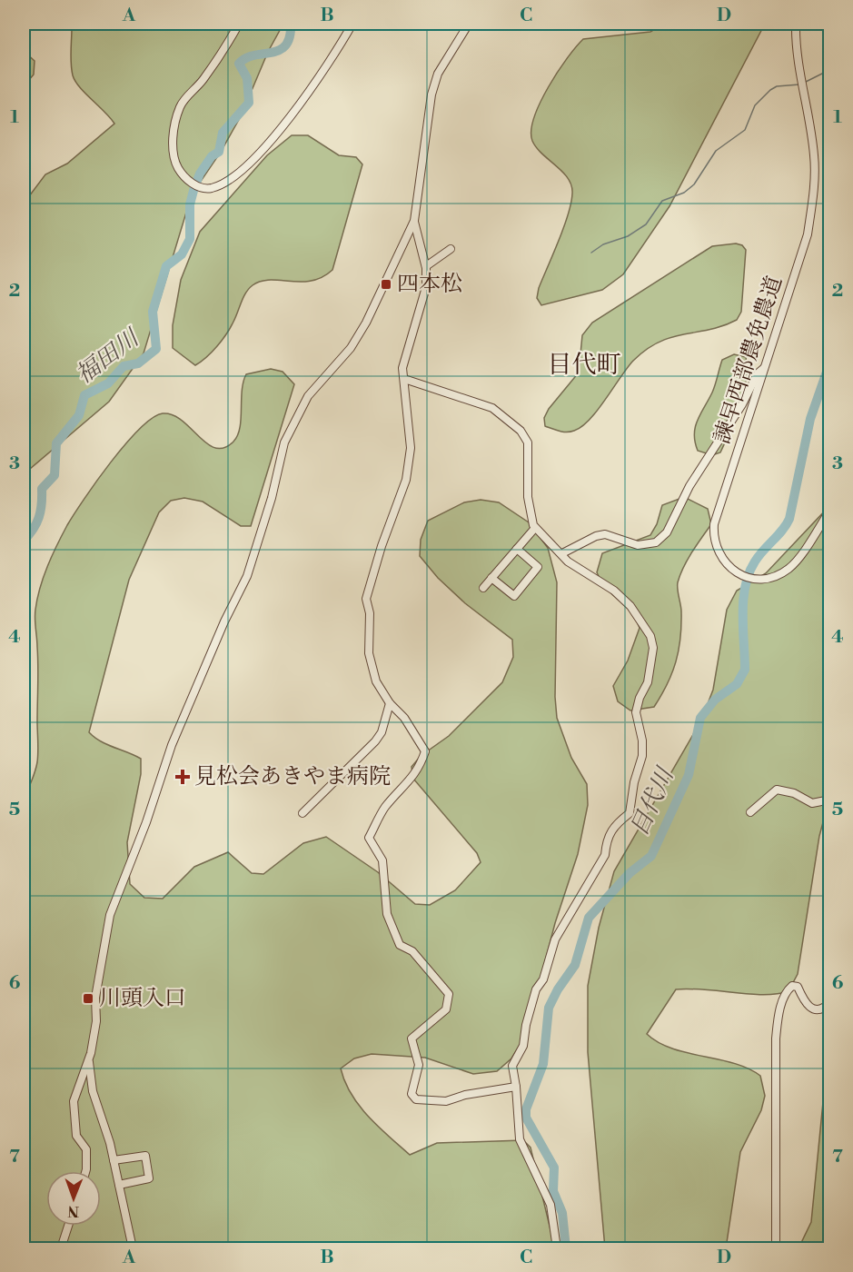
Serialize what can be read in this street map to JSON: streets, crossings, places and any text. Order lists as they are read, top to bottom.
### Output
{
  "streets": {
    "street": ["諫早西部農免農道"]
  },
  "districts": ["目代町"],
  "water": ["福田川", "目代川"],
  "places": {
    "transit": ["四本松", "川頭入口"],
    "health": ["見松会あきやま病院"]
  },
  "north": "bottom",
  "grid": {
    "columns": [
      "A",
      "B",
      "C",
      "D"
    ],
    "rows": [
      "1",
      "2",
      "3",
      "4",
      "5",
      "6",
      "7"
    ]
  }
}
